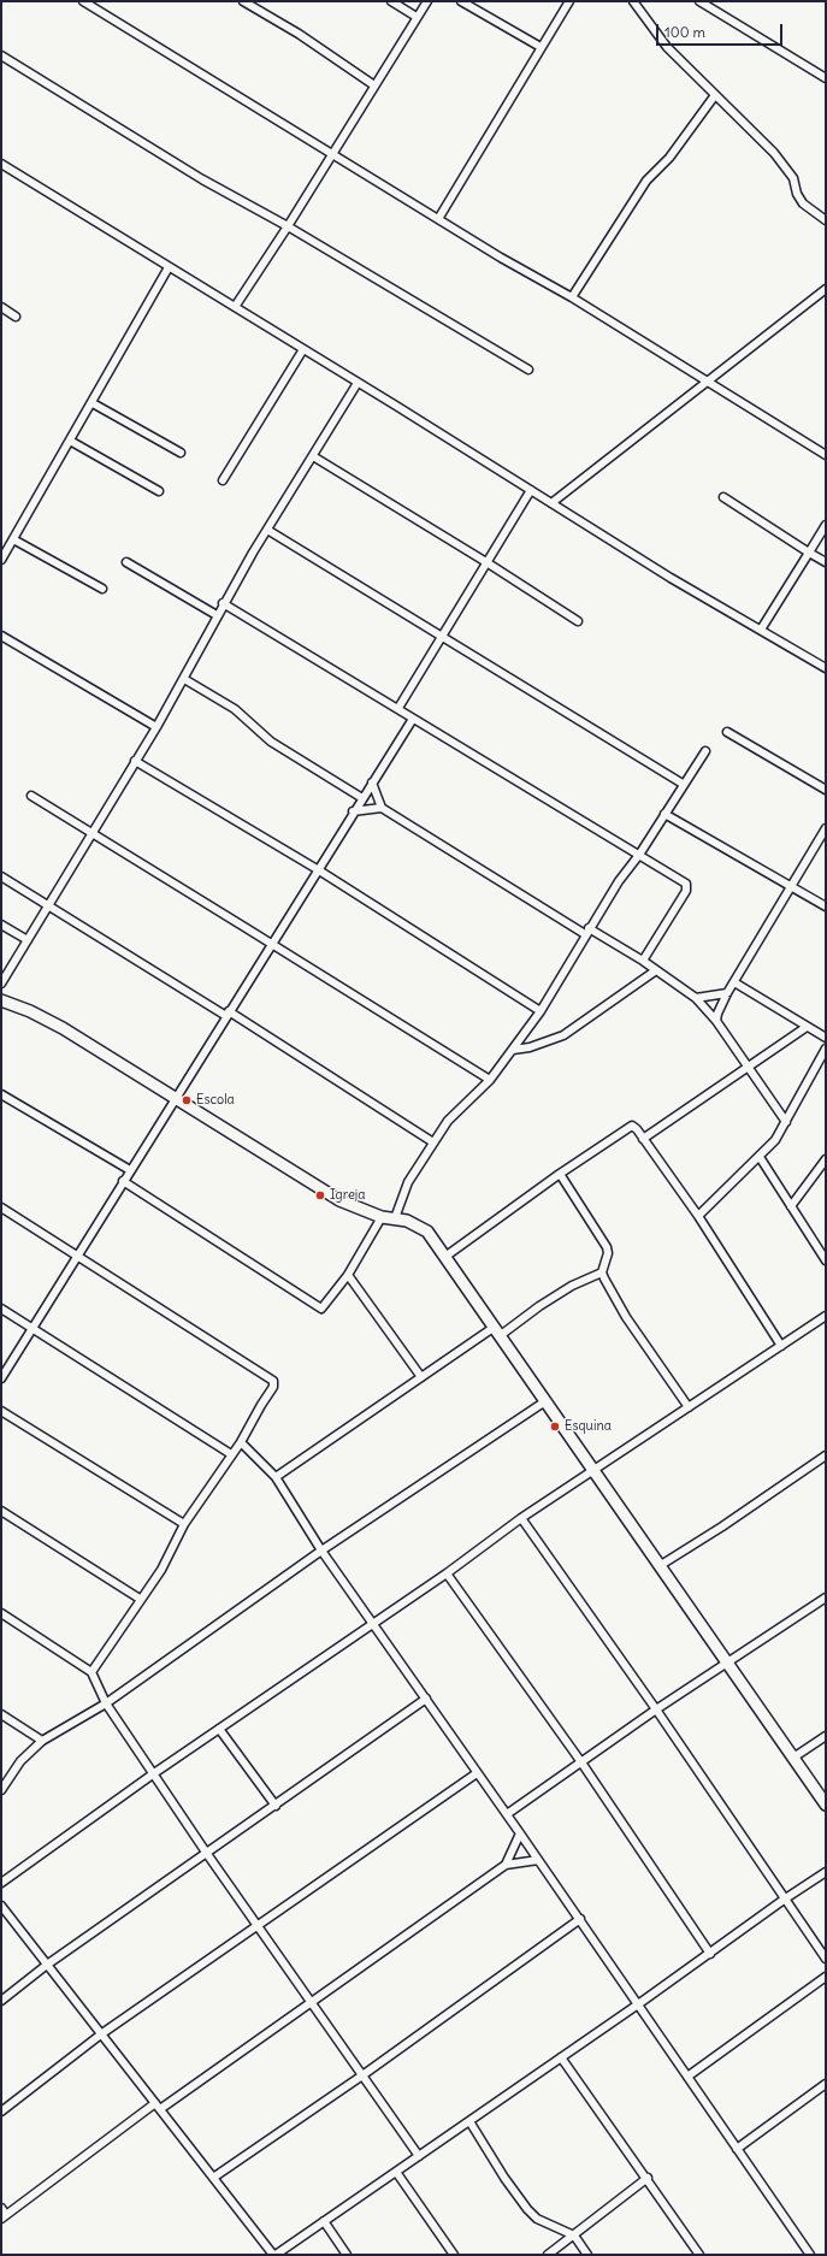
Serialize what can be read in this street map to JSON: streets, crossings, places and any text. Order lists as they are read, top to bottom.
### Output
{
  "places": ["Escola", "Igreja", "Esquina"],
  "scale_bar": "100 m"
}
